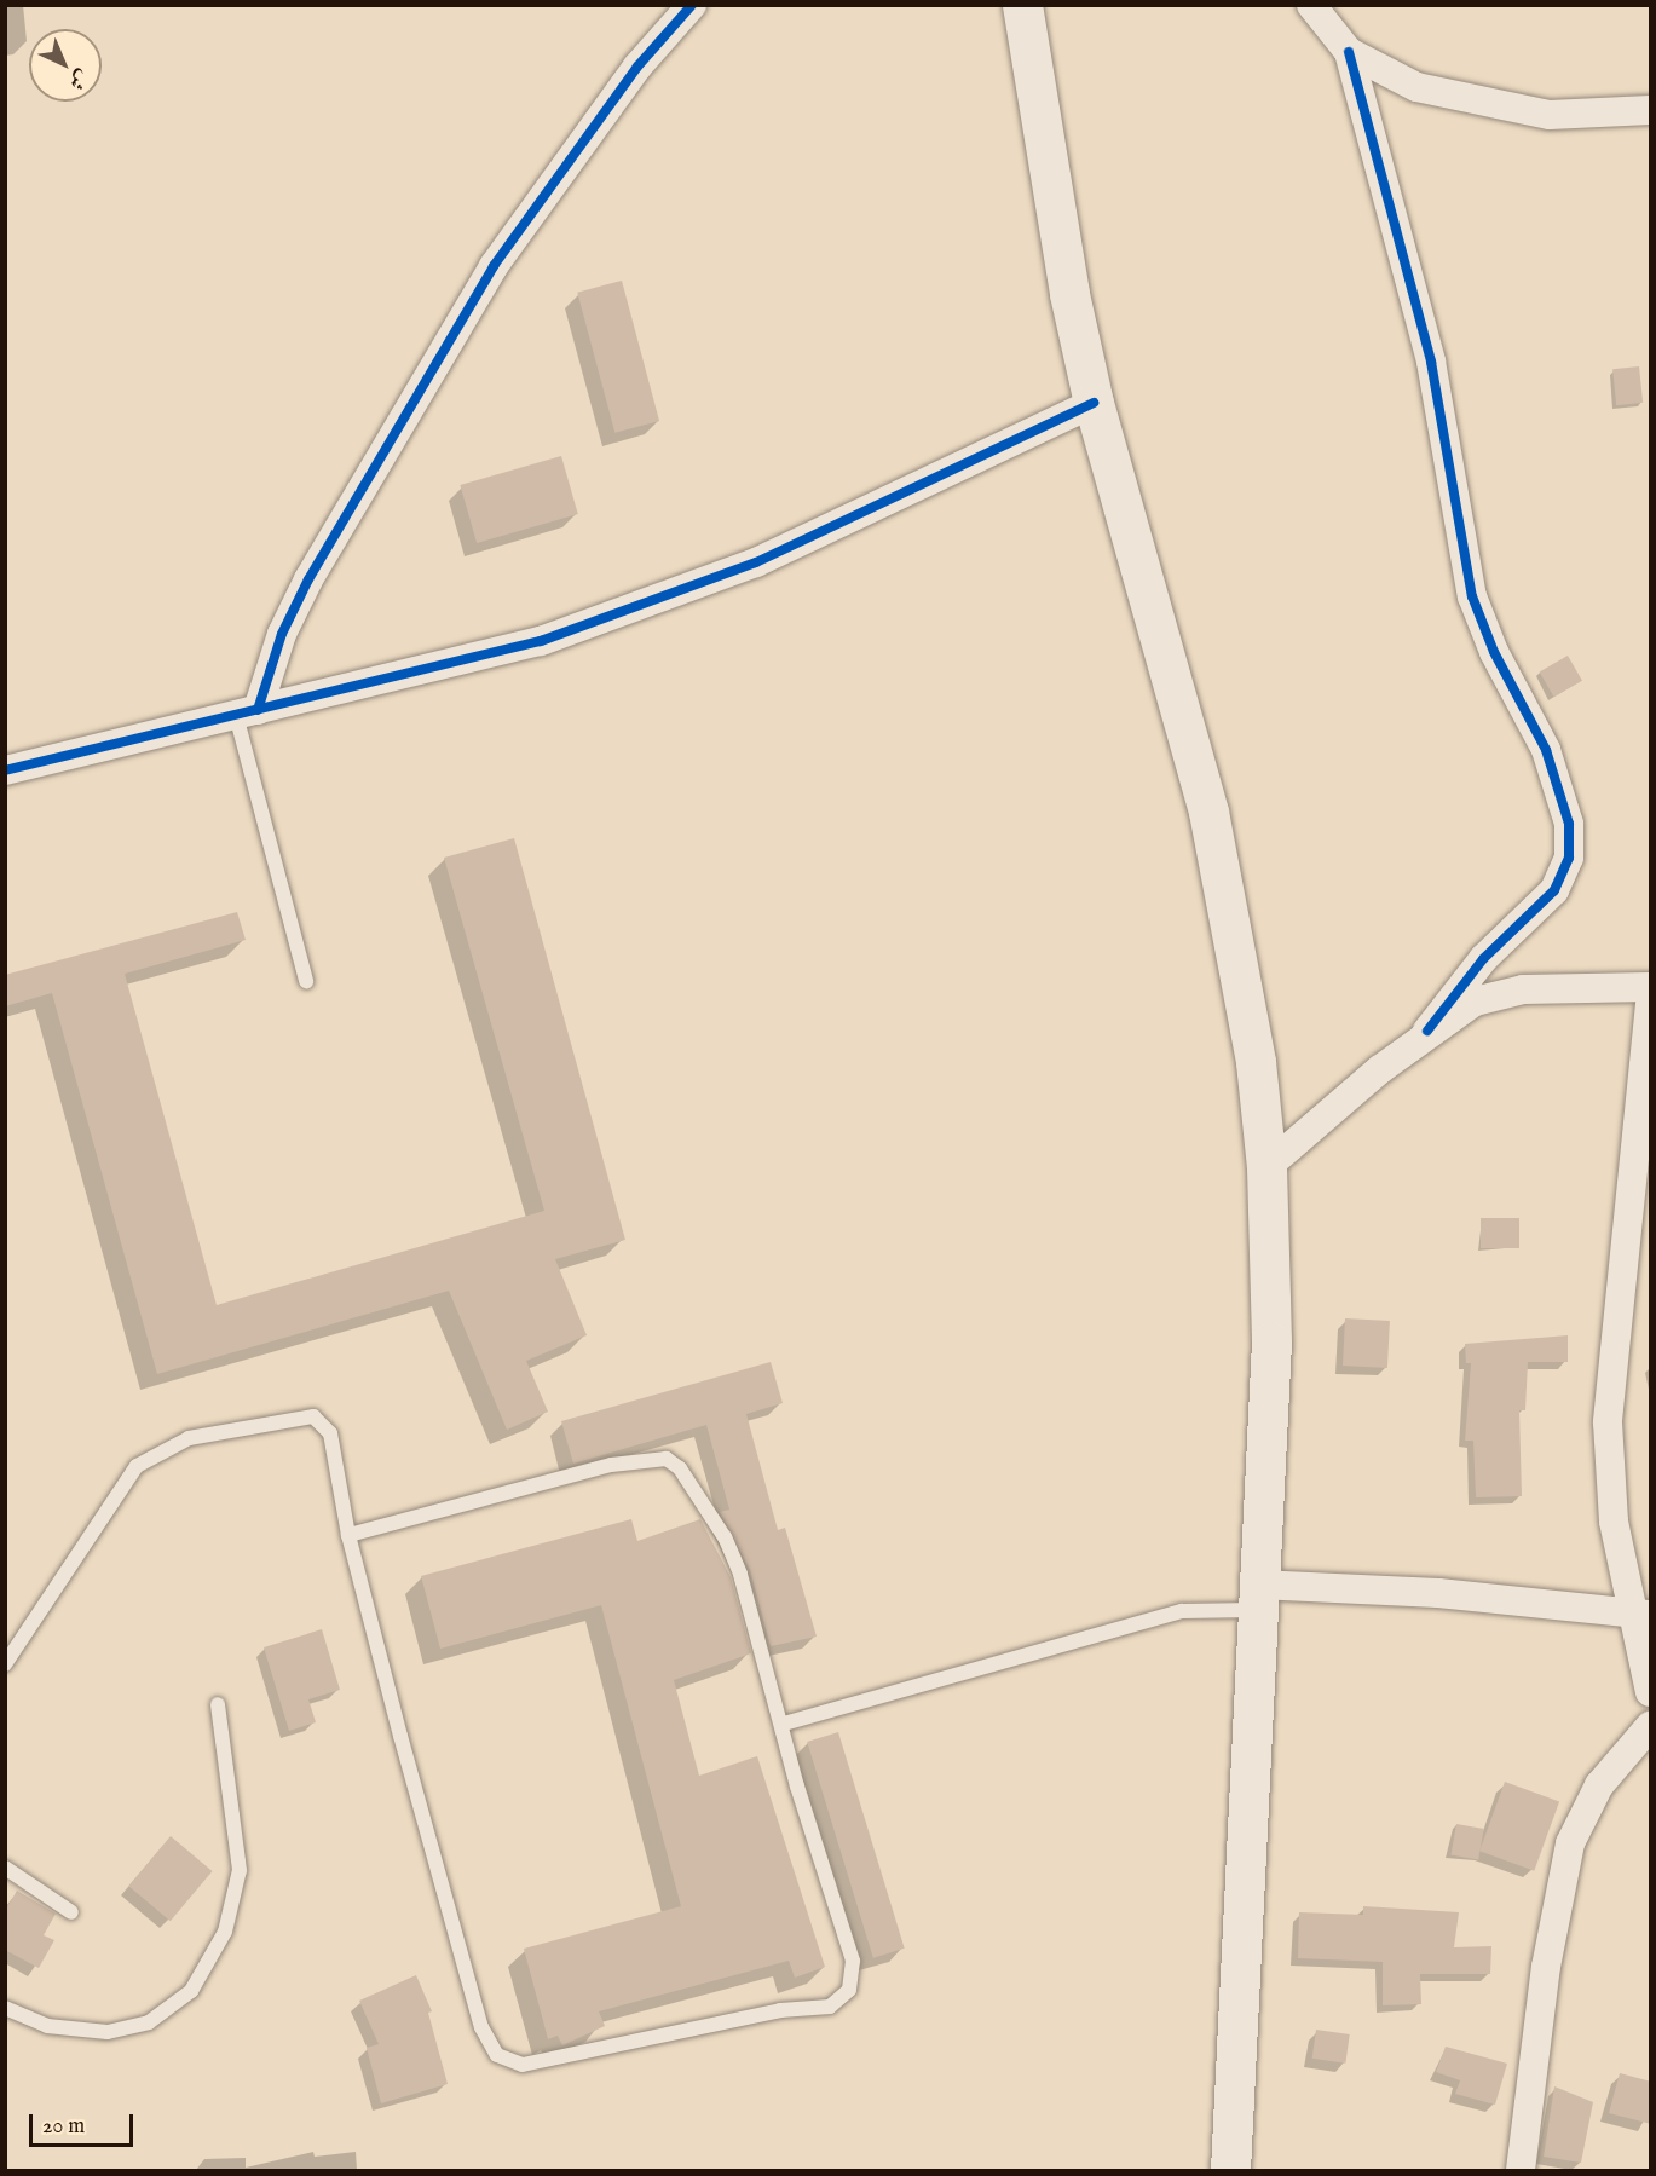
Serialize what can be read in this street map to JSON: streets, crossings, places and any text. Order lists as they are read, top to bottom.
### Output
{
  "scale_bar": "20 m",
  "north": "bottom right"
}
